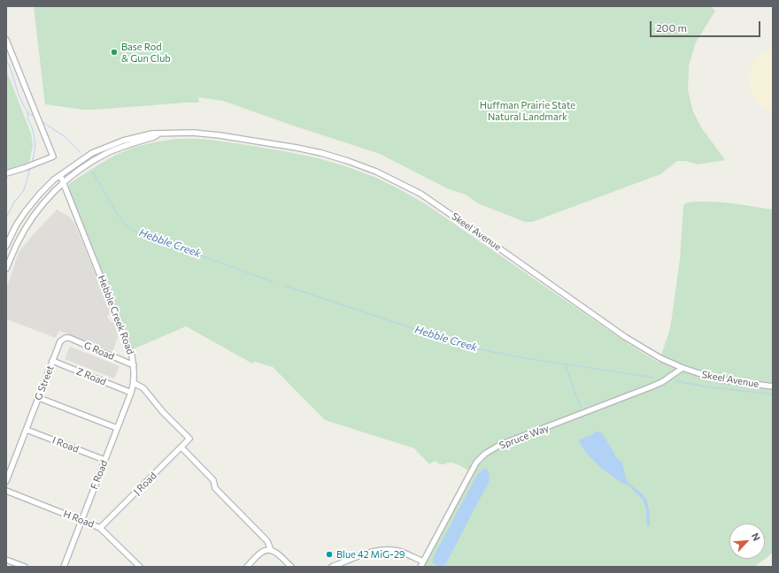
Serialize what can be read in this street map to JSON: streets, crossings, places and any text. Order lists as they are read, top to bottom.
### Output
{
  "streets": {
    "street": [
      "Skeel Avenue",
      "Hebble Creek Road",
      "G Road",
      "Z Road",
      "G Street",
      "Spruce Way",
      "I Road",
      "F Road",
      "J Road",
      "H Road"
    ]
  },
  "crossings": [
    ["Skeel Avenue", "Hebble Creek Road"],
    ["Skeel Avenue", "Spruce Way"],
    ["Hebble Creek Road", "G Road"],
    ["Hebble Creek Road", "F Road"],
    ["Hebble Creek Road", "J Road"],
    ["G Road", "G Street"],
    ["Z Road", "G Street"],
    ["Z Road", "F Road"],
    ["G Street", "I Road"],
    ["I Road", "F Road"],
    ["F Road", "J Road"],
    ["F Road", "H Road"],
    ["J Road", "H Road"]
  ],
  "water": ["Hebble Creek"],
  "parks": ["Huffman Prairie State Natural Landmark"],
  "places": ["Base Rod & Gun Club", "Blue 42 MiG-29"],
  "scale_bar": "200 m",
  "north": "top right"
}
